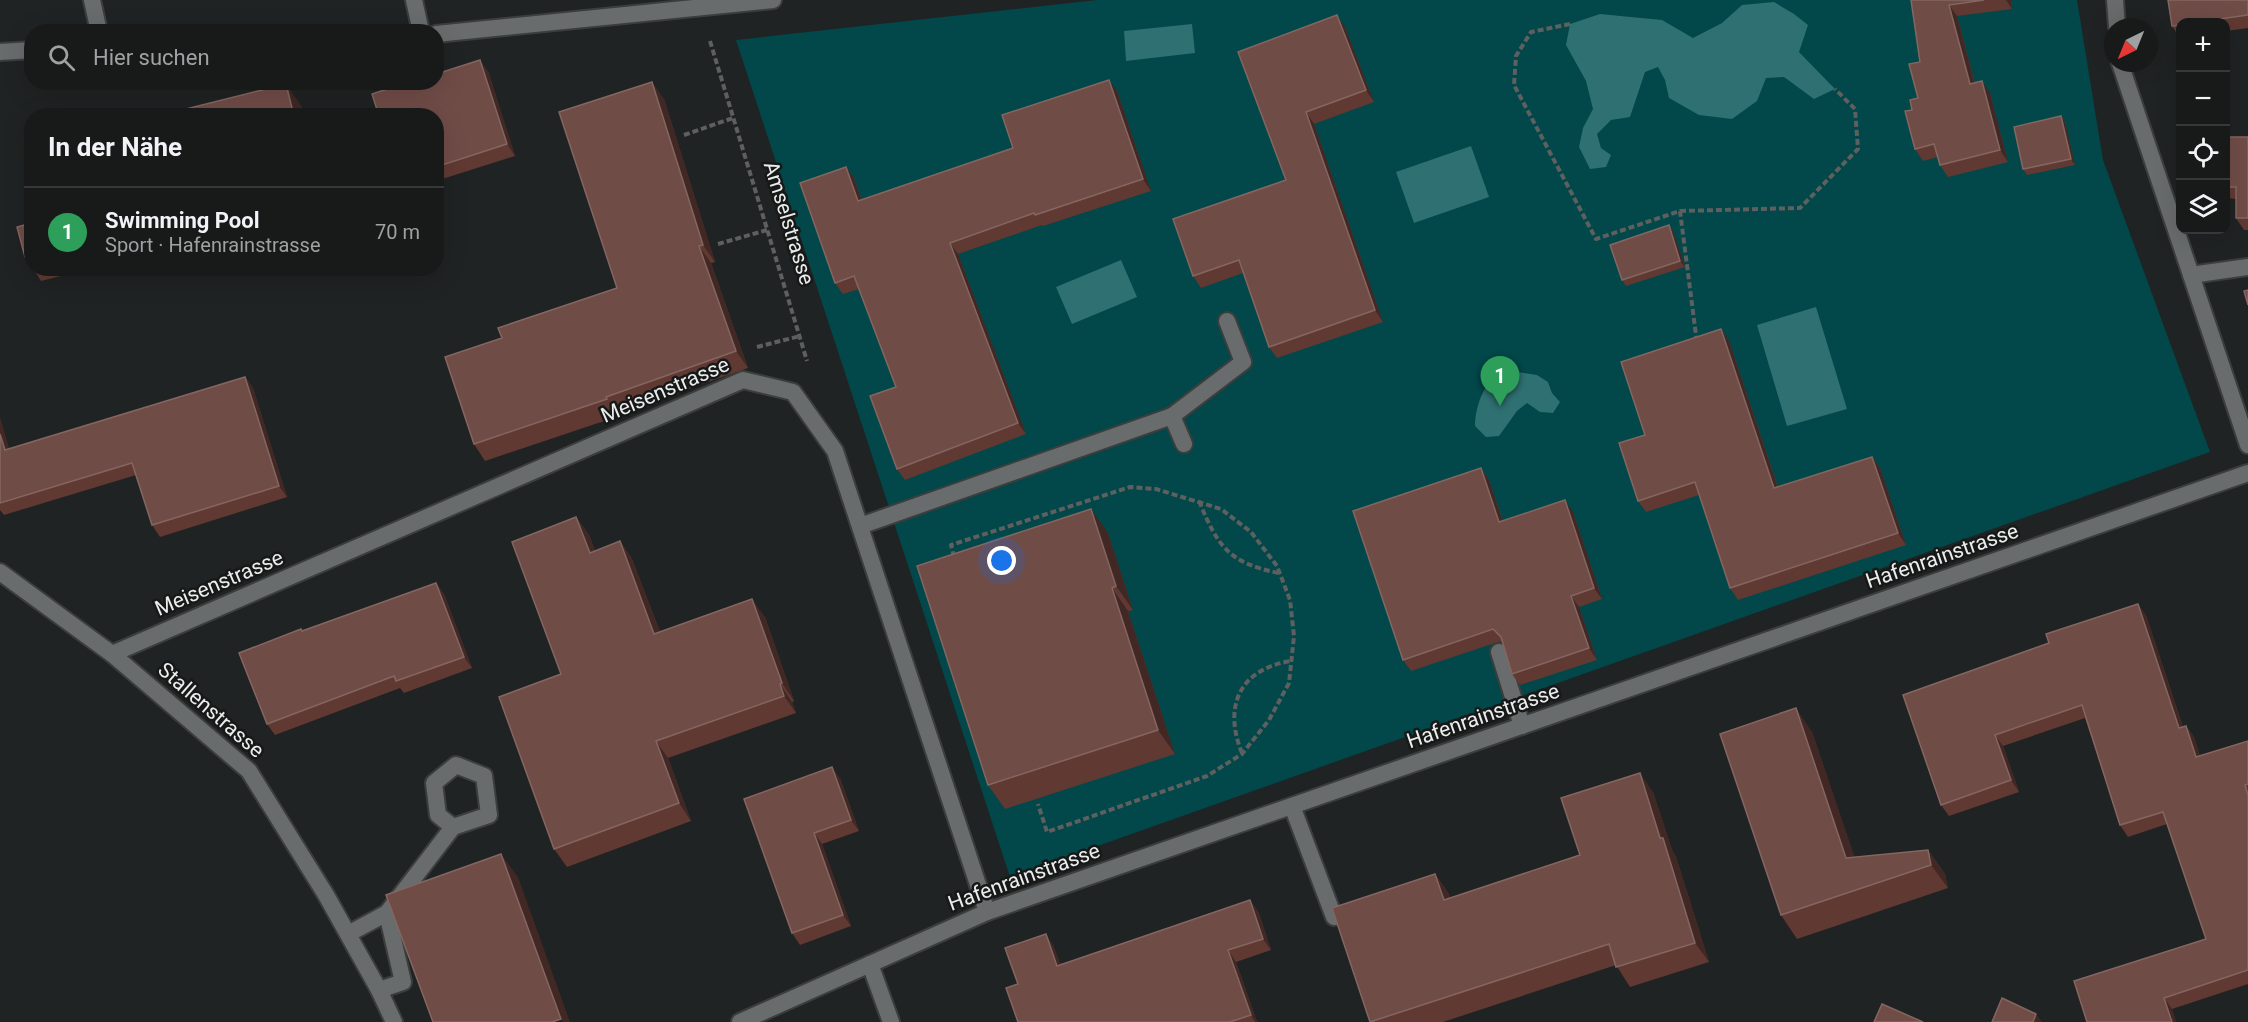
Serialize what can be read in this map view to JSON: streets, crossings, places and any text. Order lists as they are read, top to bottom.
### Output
{
  "streets": {
    "street": ["Meisenstrasse", "Hafenrainstrasse", "Stallenstrasse"],
    "path": ["Amselstrasse"]
  },
  "crossings": [
    ["Meisenstrasse", "Hafenrainstrasse"],
    ["Meisenstrasse", "Stallenstrasse"]
  ],
  "north": "bottom left",
  "page": {
    "map_buttons": ["+", "−"],
    "search": "Hier suchen",
    "heading": "In der Nähe",
    "list": [
      {
        "mark": "1",
        "name": "Swimming Pool",
        "note": "Sport · Hafenrainstrasse",
        "value": "70 m"
      }
    ],
    "pins": "1"
  }
}
